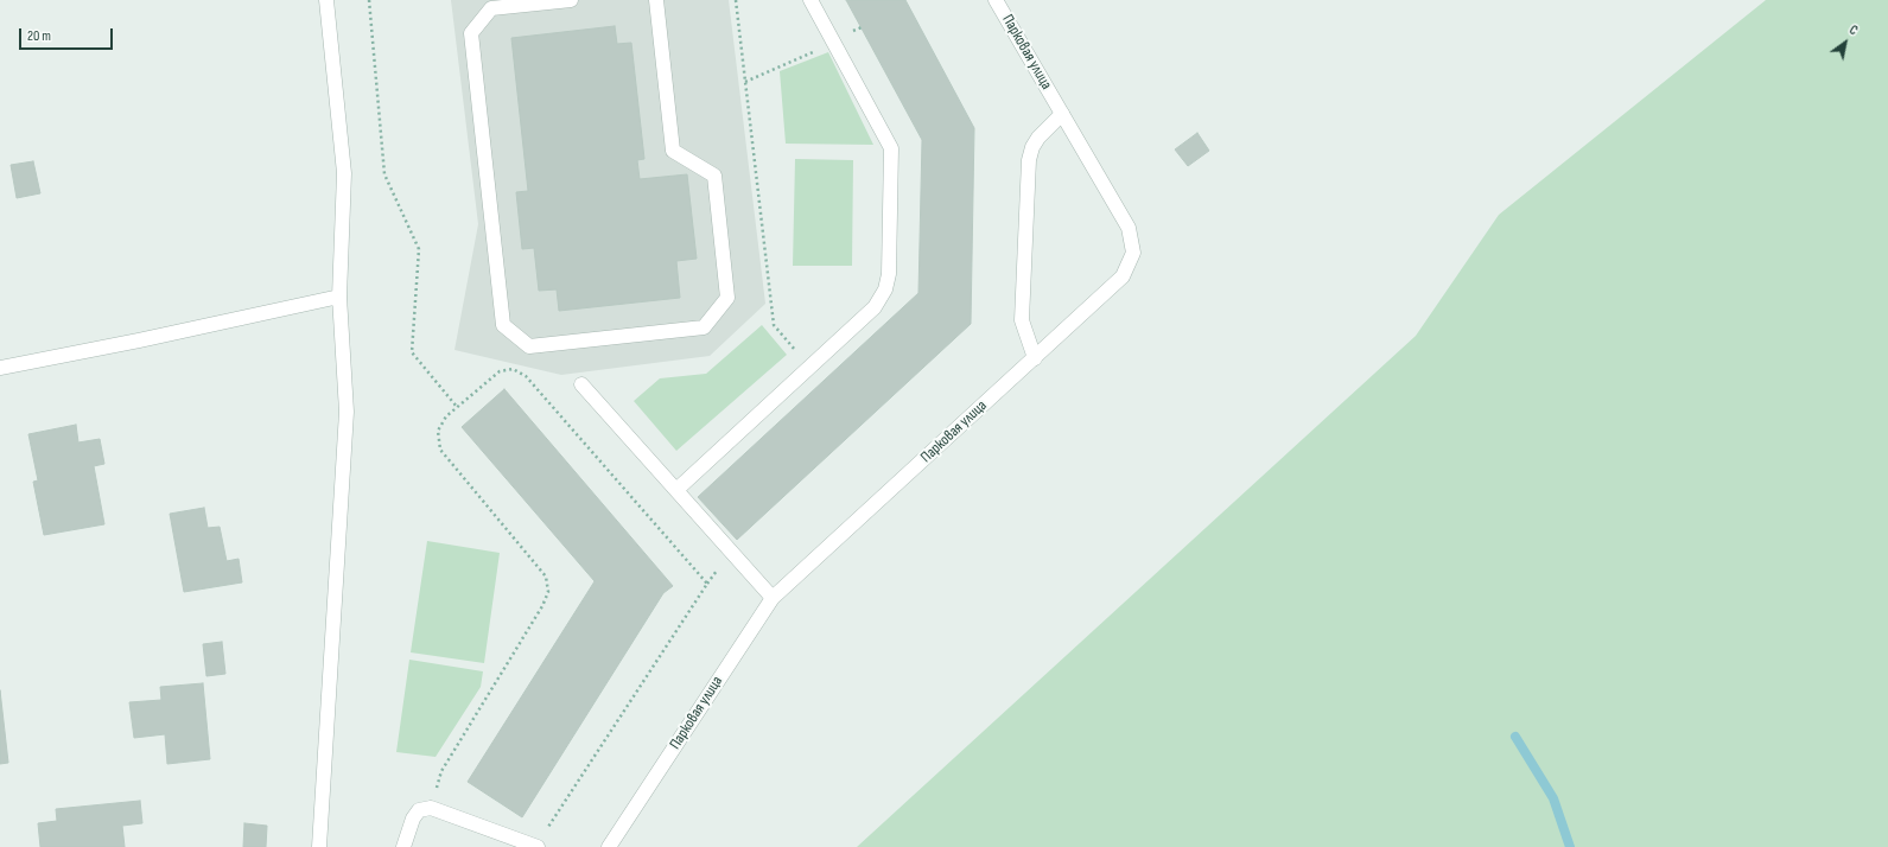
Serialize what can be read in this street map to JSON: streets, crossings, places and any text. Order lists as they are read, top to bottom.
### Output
{
  "streets": {
    "street": ["Парковая улица"]
  },
  "scale_bar": "20 m",
  "north": "top right"
}
